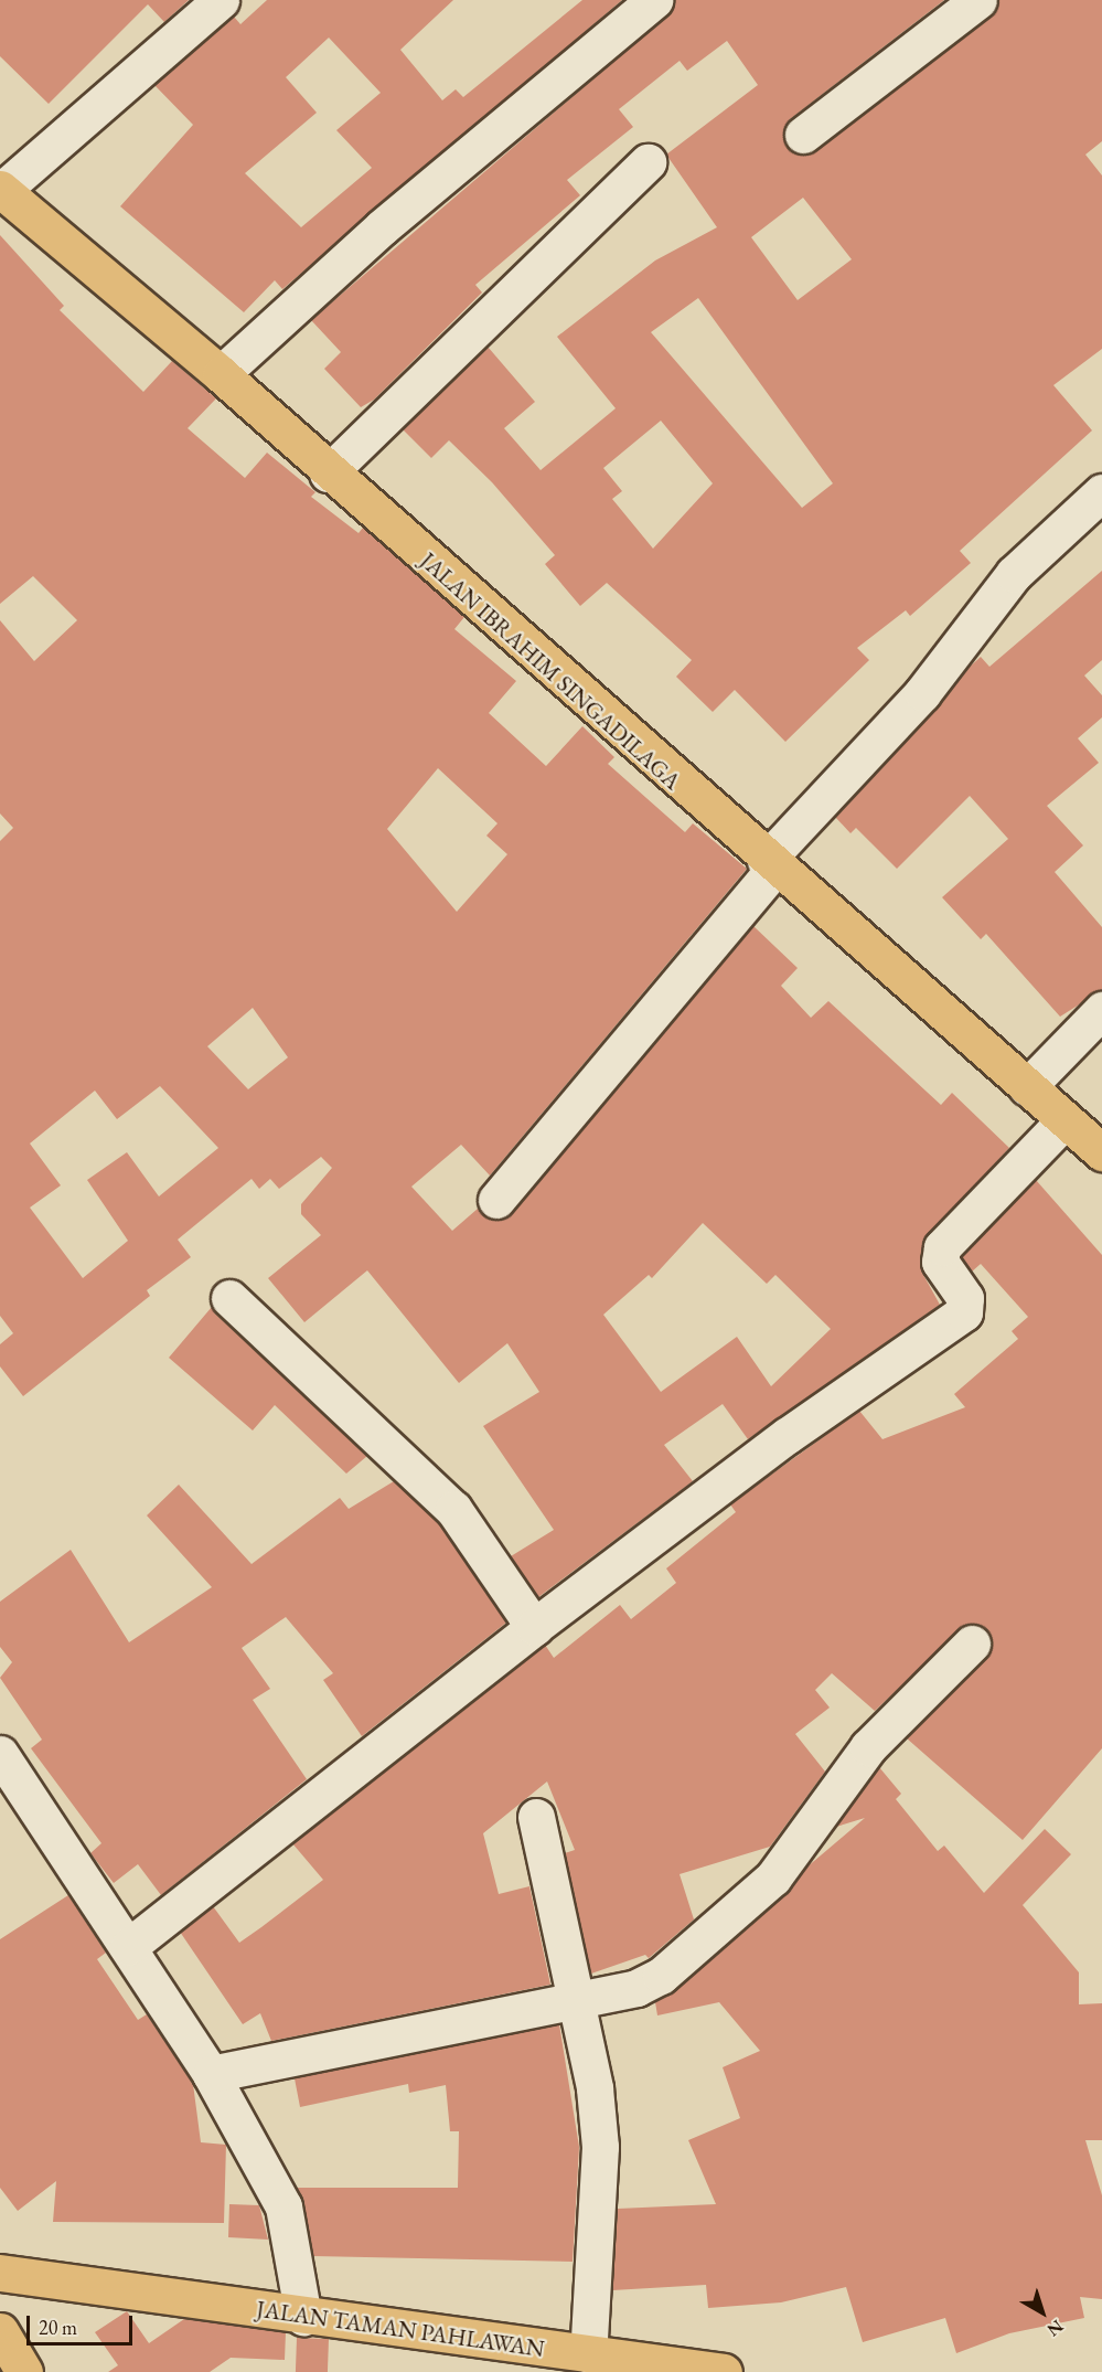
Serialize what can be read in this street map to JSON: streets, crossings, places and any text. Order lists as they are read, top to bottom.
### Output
{
  "streets": {
    "main road": ["JALAN IBRAHIM SINGADILAGA", "JALAN TAMAN PAHLAWAN"]
  },
  "scale_bar": "20 m",
  "north": "bottom right"
}
